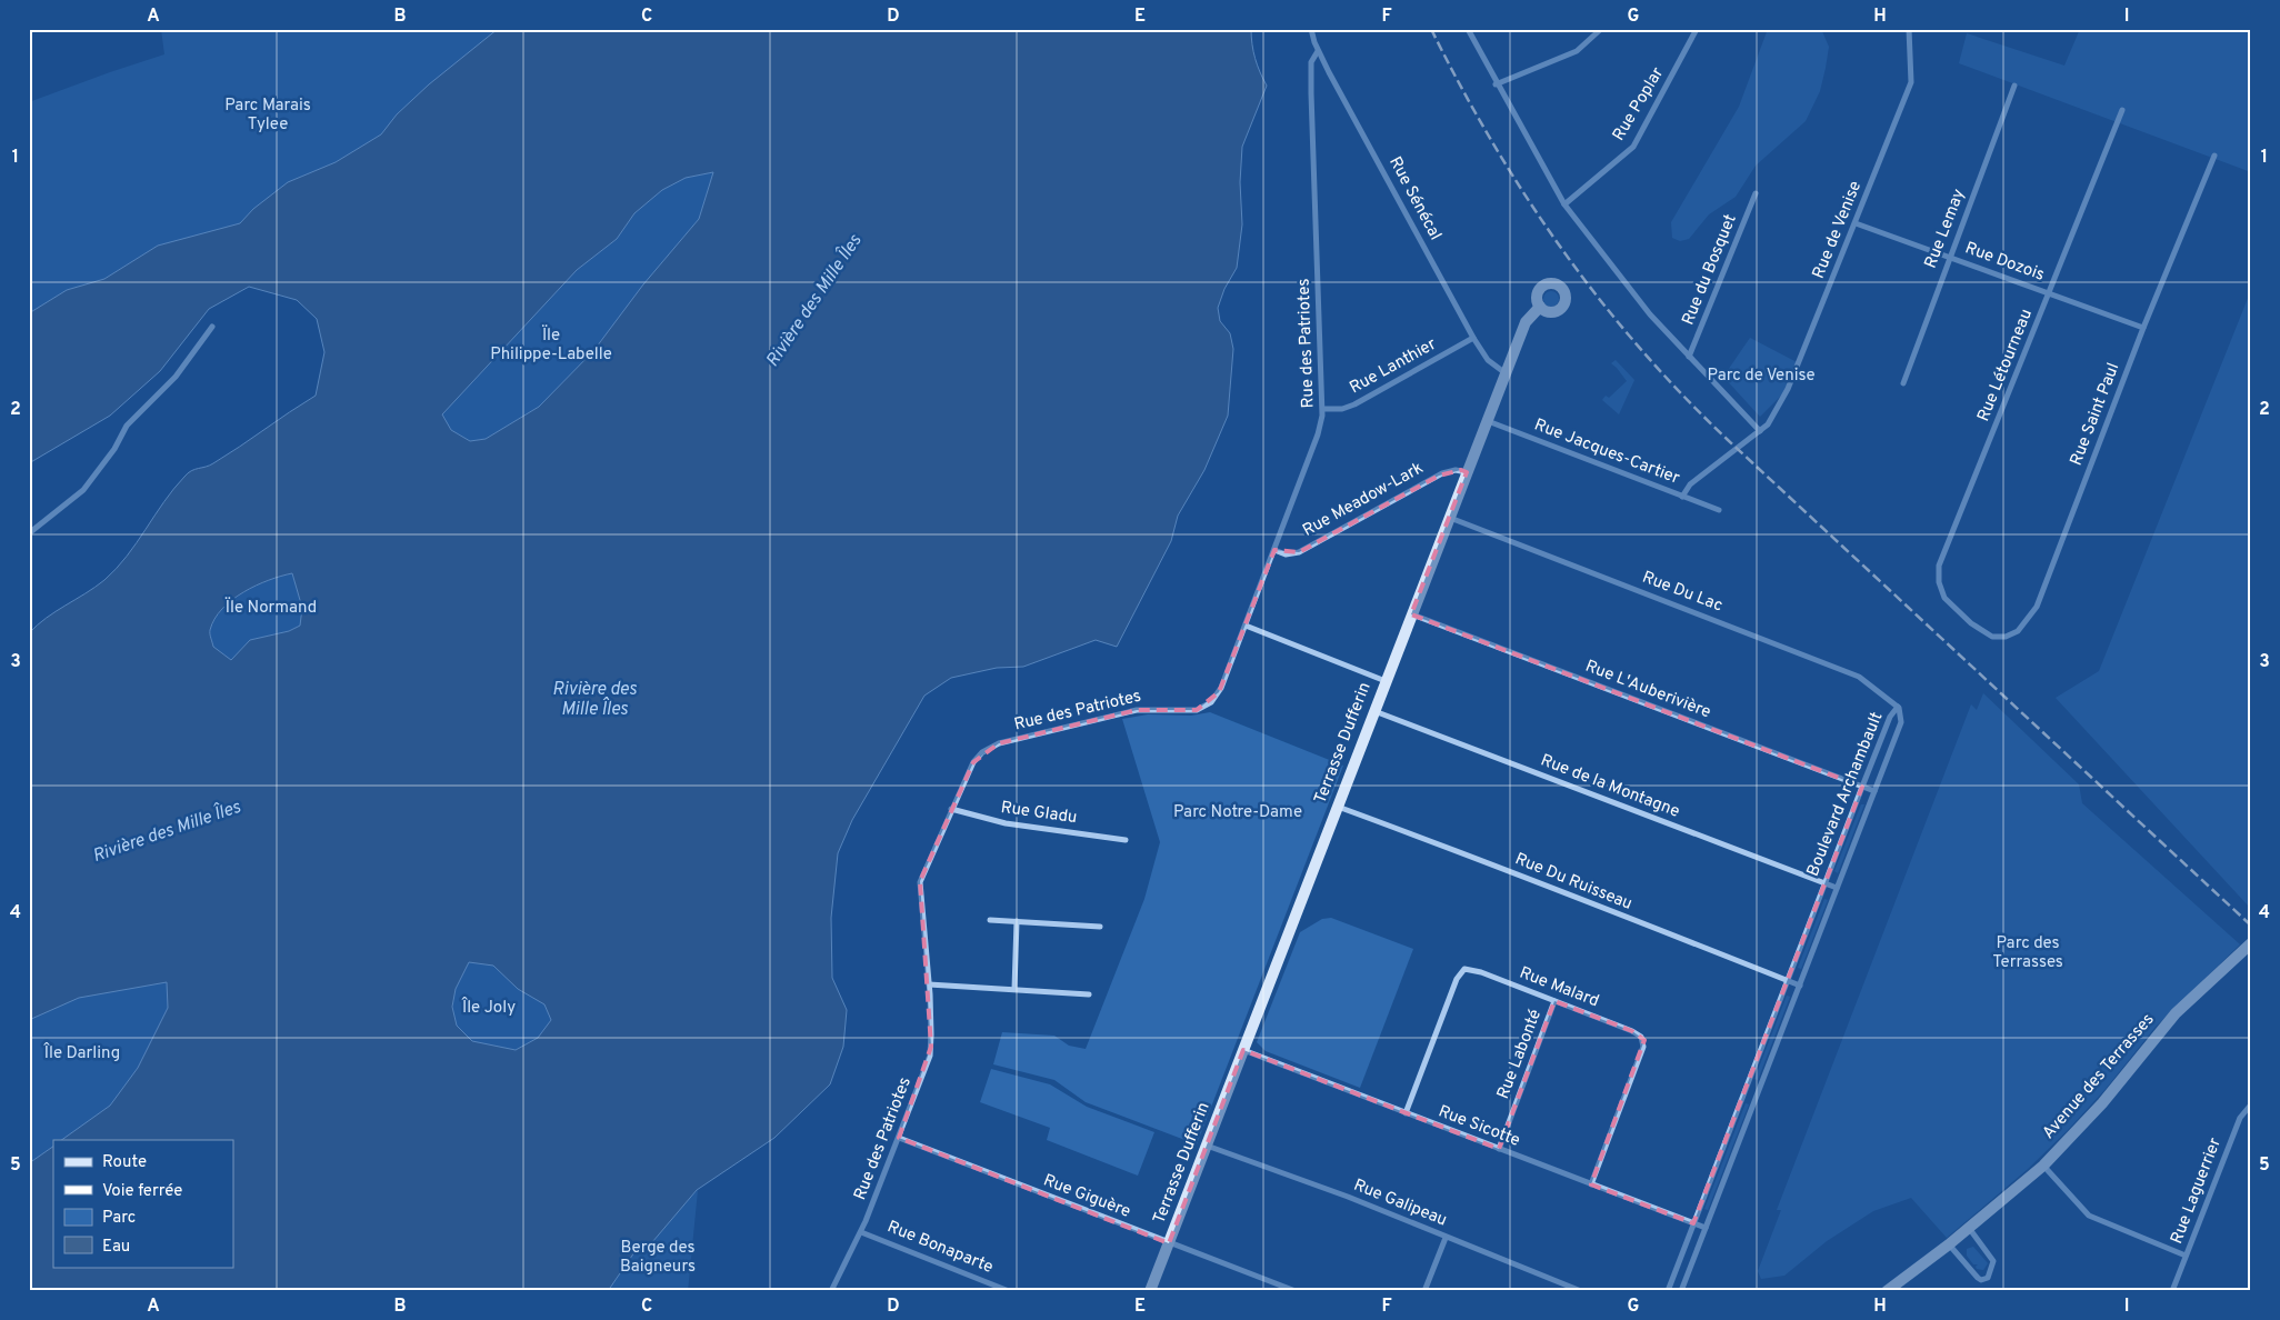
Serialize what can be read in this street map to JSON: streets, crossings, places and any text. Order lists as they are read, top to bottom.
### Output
{
  "streets": {
    "street": [
      "Rue Poplar",
      "Rue Sénécal",
      "Rue Lemay",
      "Rue de Venise",
      "Rue Dozois",
      "Rue du Bosquet",
      "Rue des Patriotes",
      "Rue Létourneau",
      "Rue Lanthier",
      "Rue Saint Paul",
      "Rue Jacques-Cartier",
      "Rue Meadow-Lark",
      "Rue Du Lac",
      "Rue L'Auberivière",
      "Terrasse Dufferin",
      "Rue de la Montagne",
      "Boulevard Archambault",
      "Rue Gladu",
      "Rue Du Ruisseau",
      "Rue Malard",
      "Rue Labonté",
      "Avenue des Terrasses",
      "Rue Sicotte",
      "Rue Laguerrier",
      "Rue Giguère",
      "Rue Galipeau",
      "Rue Bonaparte"
    ]
  },
  "crossings": [
    ["Rue Sénécal", "Rue des Patriotes"],
    ["Rue Sénécal", "Rue Lanthier"],
    ["Rue Sénécal", "Terrasse Dufferin"],
    ["Rue Lemay", "Rue Dozois"],
    ["Rue de Venise", "Rue Dozois"],
    ["Rue de Venise", "Rue Jacques-Cartier"],
    ["Rue Dozois", "Rue Létourneau"],
    ["Rue Dozois", "Rue Saint Paul"],
    ["Rue des Patriotes", "Rue Lanthier"],
    ["Rue des Patriotes", "Rue Meadow-Lark"],
    ["Rue des Patriotes", "Rue Gladu"],
    ["Rue des Patriotes", "Rue Giguère"],
    ["Rue des Patriotes", "Rue Bonaparte"],
    ["Rue Létourneau", "Rue Saint Paul"],
    ["Rue Jacques-Cartier", "Terrasse Dufferin"],
    ["Rue Meadow-Lark", "Terrasse Dufferin"],
    ["Rue Du Lac", "Terrasse Dufferin"],
    ["Rue Du Lac", "Boulevard Archambault"],
    ["Rue L'Auberivière", "Terrasse Dufferin"],
    ["Rue L'Auberivière", "Boulevard Archambault"],
    ["Terrasse Dufferin", "Rue de la Montagne"],
    ["Terrasse Dufferin", "Rue Du Ruisseau"],
    ["Terrasse Dufferin", "Rue Sicotte"],
    ["Terrasse Dufferin", "Rue Giguère"],
    ["Terrasse Dufferin", "Rue Galipeau"],
    ["Rue de la Montagne", "Boulevard Archambault"],
    ["Boulevard Archambault", "Rue Du Ruisseau"],
    ["Boulevard Archambault", "Rue Sicotte"],
    ["Rue Malard", "Rue Labonté"],
    ["Rue Malard", "Rue Sicotte"],
    ["Rue Labonté", "Rue Sicotte"]
  ],
  "water": ["Rivière des Mille Îles"],
  "parks": [
    "Parc Marais Tylee",
    "Ïle Philippe-Labelle",
    "Parc de Venise",
    "Ïle Normand",
    "Parc Notre-Dame",
    "Parc des Terrasses",
    "Île Joly",
    "Île Darling",
    "Berge des Baigneurs"
  ],
  "legend": [
    "Route",
    "Voie ferrée",
    "Parc",
    "Eau"
  ],
  "grid": {
    "columns": [
      "A",
      "B",
      "C",
      "D",
      "E",
      "F",
      "G",
      "H",
      "I"
    ],
    "rows": [
      "1",
      "2",
      "3",
      "4",
      "5"
    ]
  }
}
